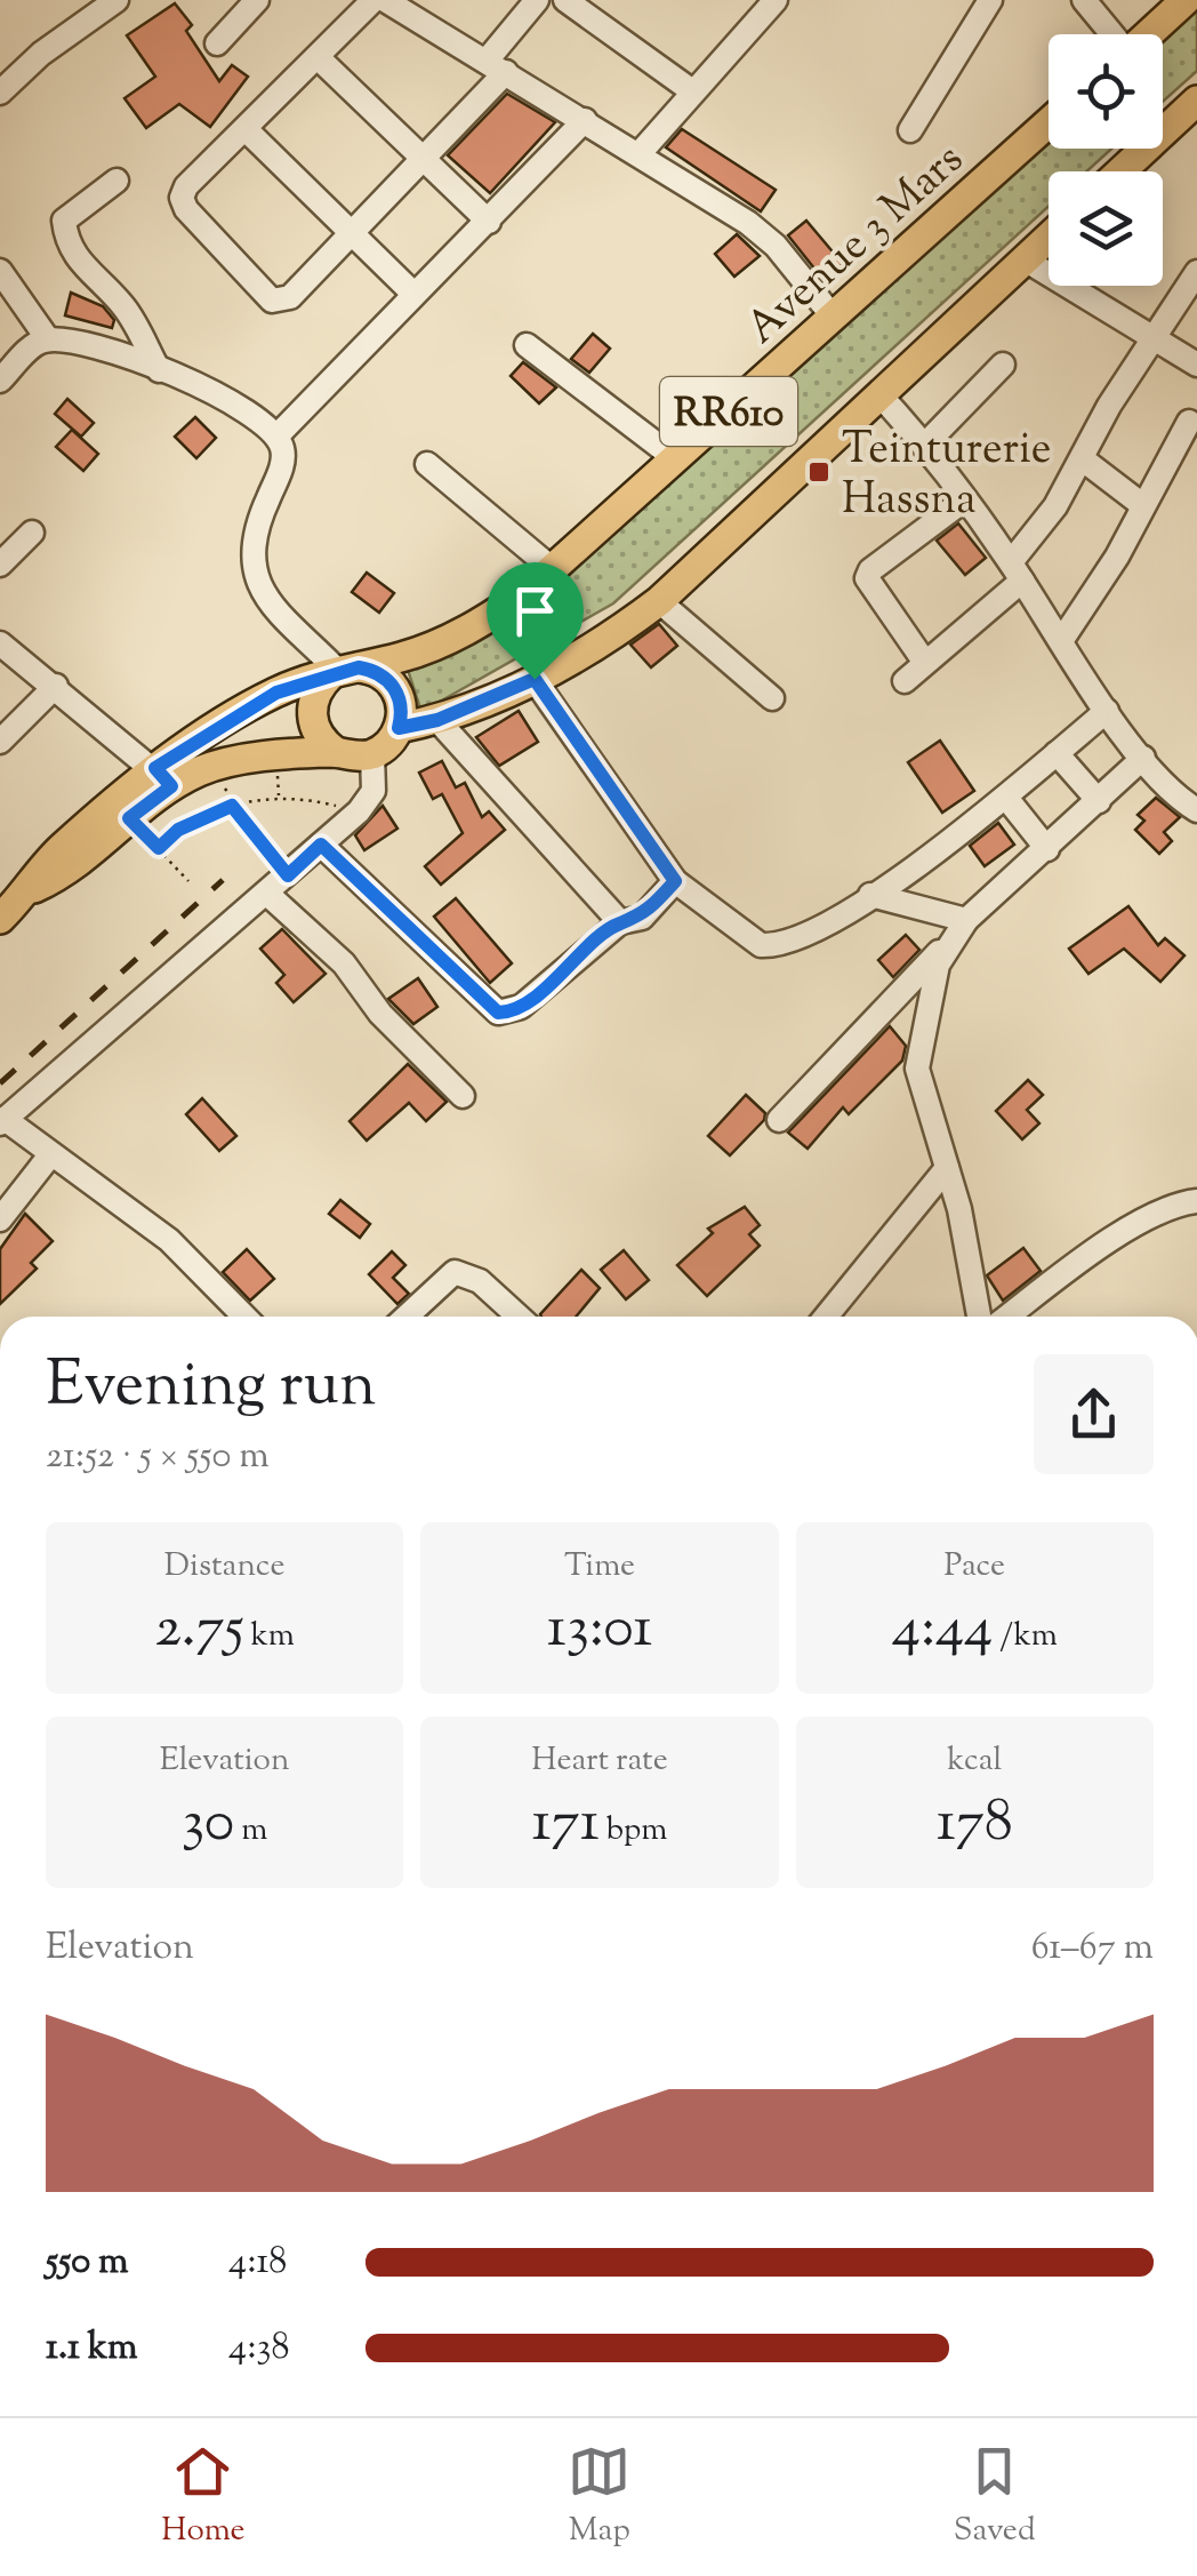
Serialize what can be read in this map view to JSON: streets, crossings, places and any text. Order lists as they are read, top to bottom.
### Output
{
  "streets": {
    "main road": ["Avenue 3 Mars", "RR610"]
  },
  "crossings": [
    ["Avenue 3 Mars", "RR610"]
  ],
  "places": {
    "transit": ["Teinturerie Hassna"]
  },
  "page": {
    "heading": ["Evening run", "21:52 · 5 × 550 m"],
    "stats": [
      ["Distance", "2.75 km"],
      ["Time", "13:01"],
      ["Pace", "4:44 /km"],
      ["Elevation", "30 m"],
      ["Heart rate", "171 bpm"],
      ["kcal", "178"]
    ],
    "chart": ["Elevation", "61–67 m"],
    "list": [
      {
        "name": "550 m",
        "note": "4:18"
      },
      {
        "name": "1.1 km",
        "note": "4:38"
      }
    ],
    "tabs": ["Home", "Map", "Saved"]
  }
}
